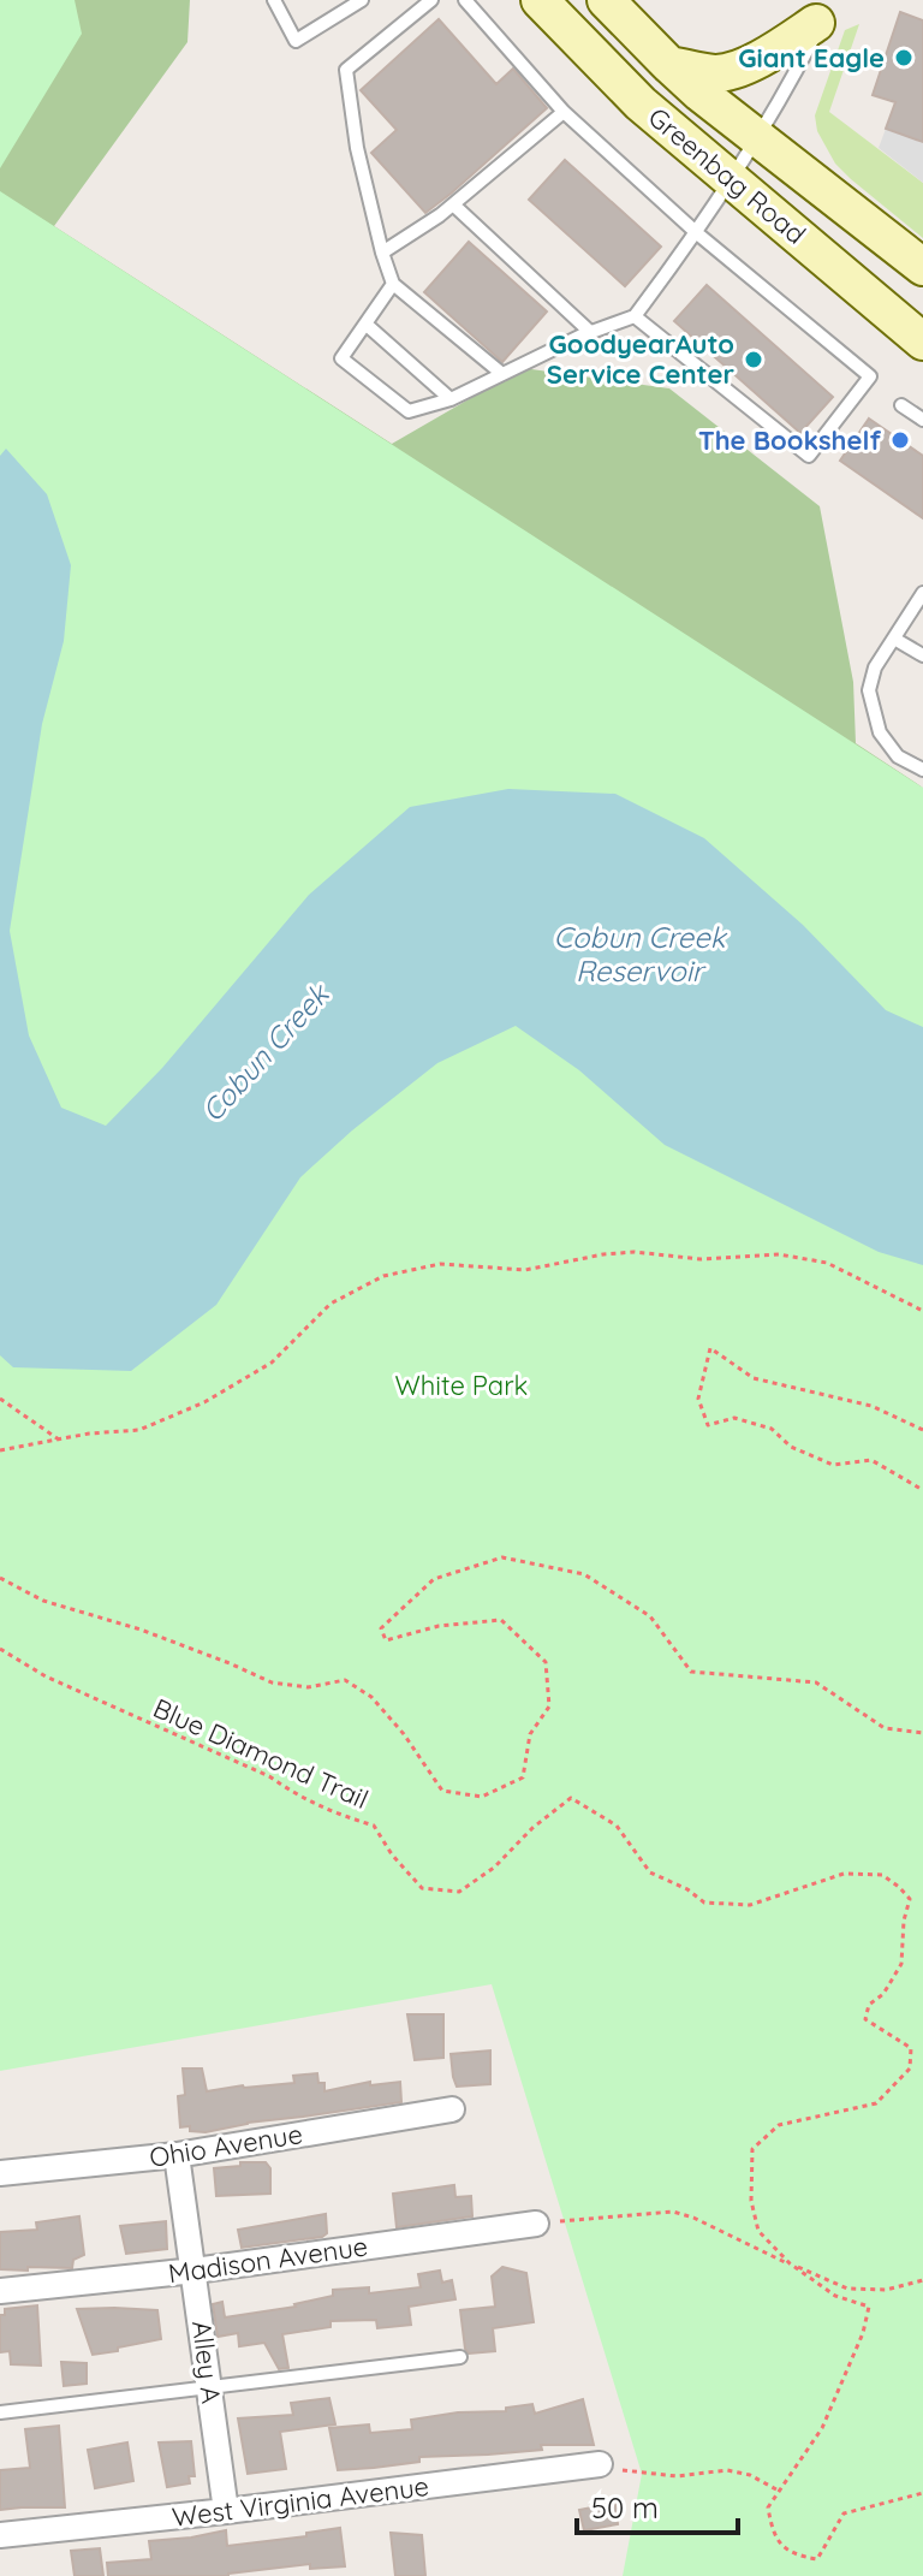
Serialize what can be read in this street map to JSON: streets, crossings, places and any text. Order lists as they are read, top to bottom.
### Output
{
  "streets": {
    "main road": ["Greenbag Road"],
    "street": [
      "Ohio Avenue",
      "Madison Avenue",
      "Alley A",
      "West Virginia Avenue"
    ],
    "path": ["Blue Diamond Trail"]
  },
  "crossings": [
    ["Ohio Avenue", "Alley A"],
    ["Madison Avenue", "Alley A"],
    ["Alley A", "West Virginia Avenue"]
  ],
  "water": ["Cobun Creek Reservoir", "Cobun Creek"],
  "parks": ["White Park"],
  "places": ["Giant Eagle", "GoodyearAuto Service Center", "The Bookshelf"],
  "scale_bar": "50 m"
}
